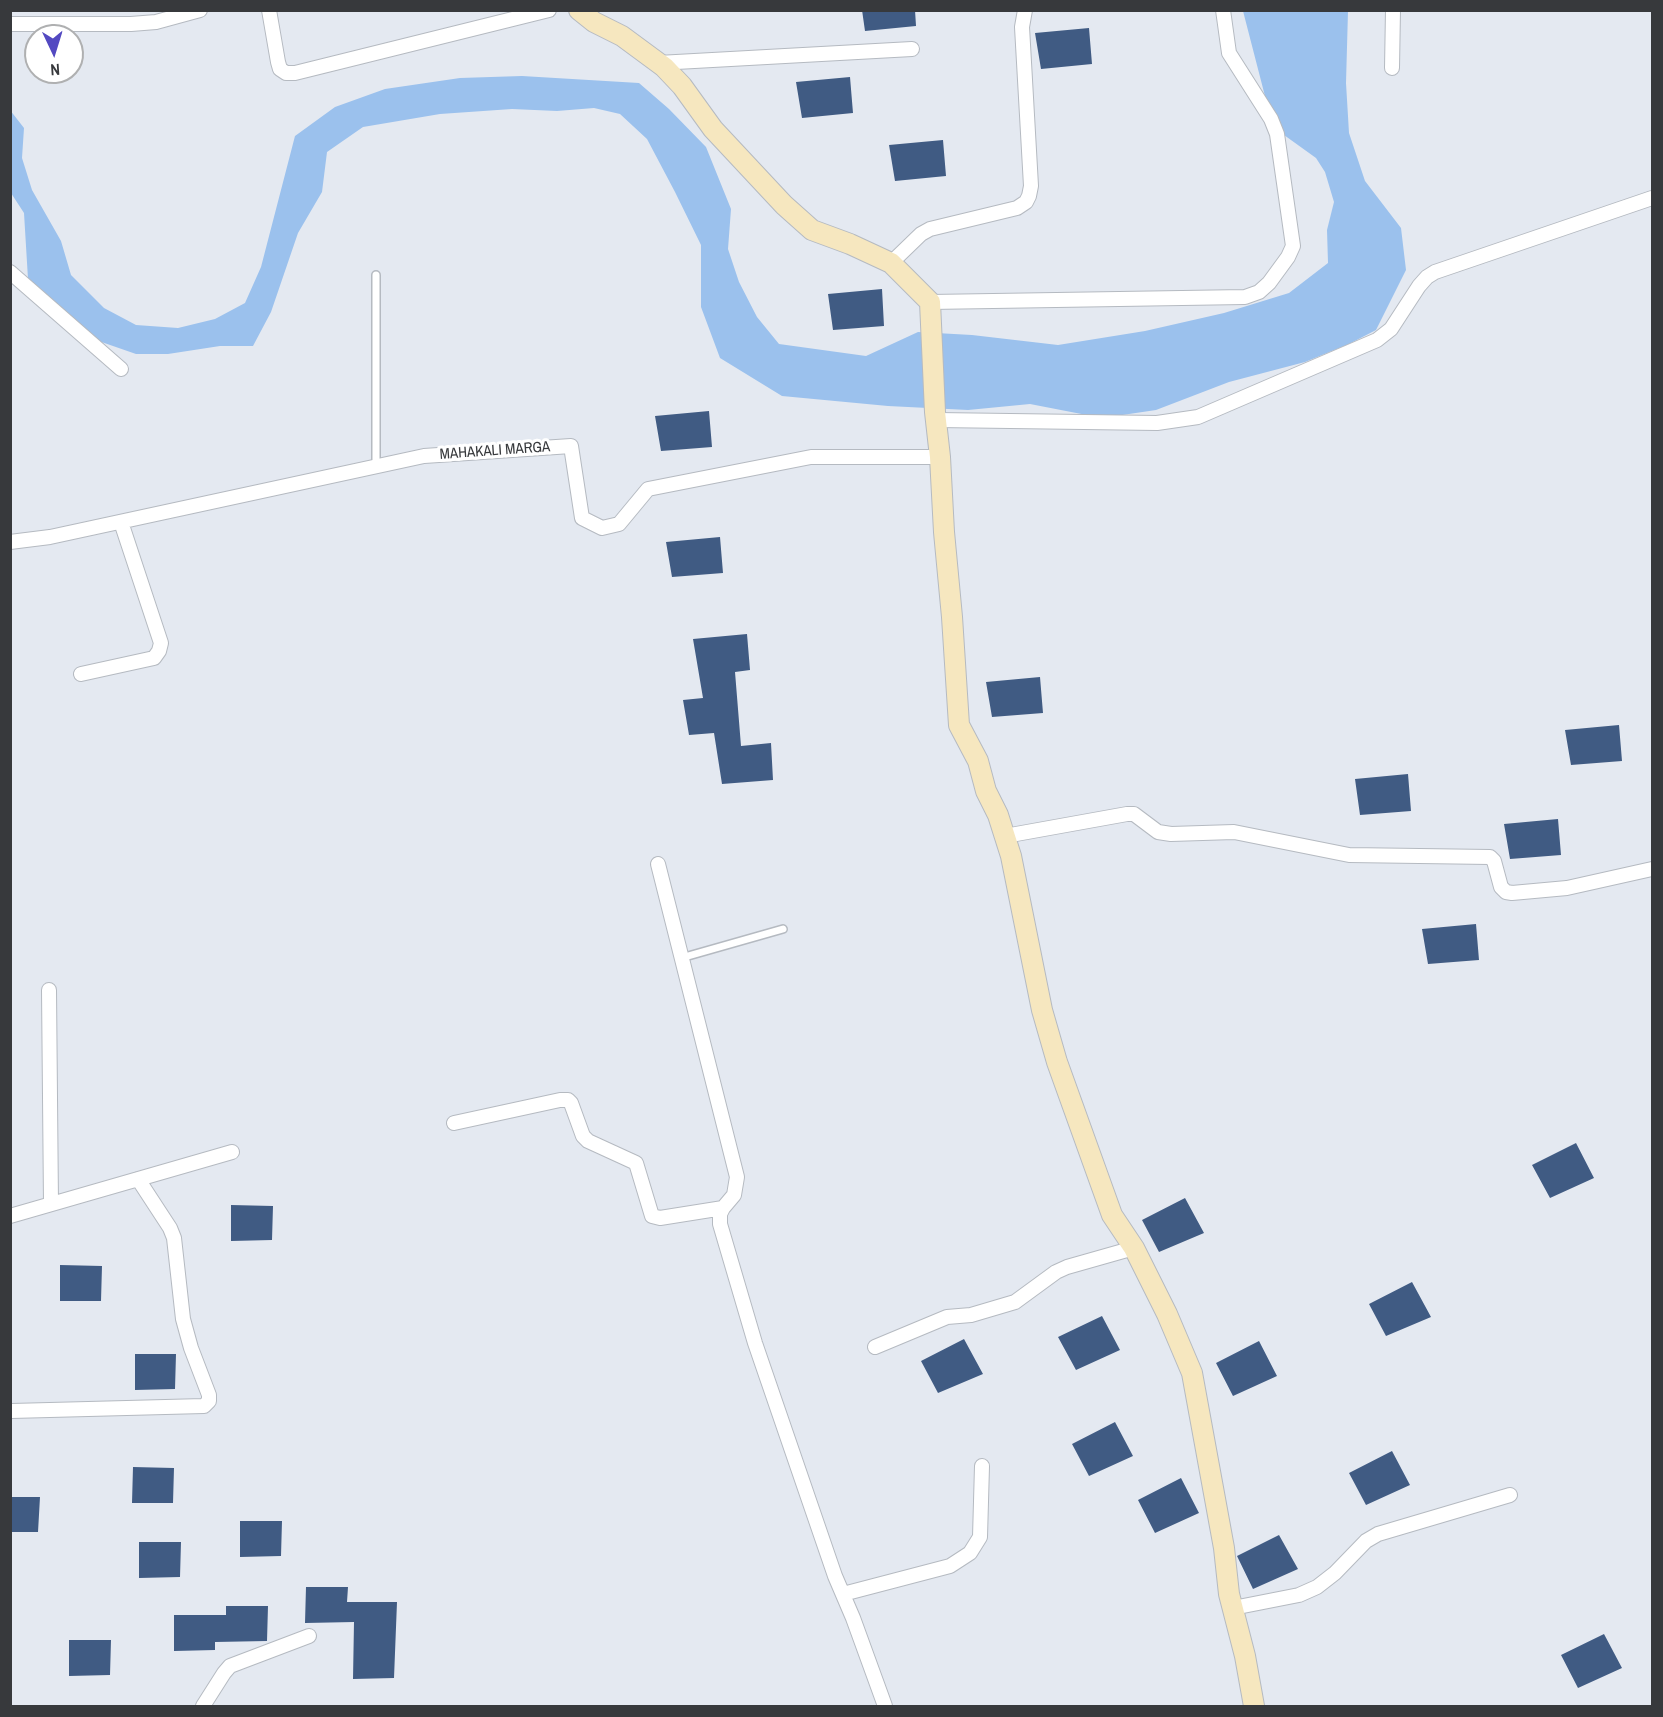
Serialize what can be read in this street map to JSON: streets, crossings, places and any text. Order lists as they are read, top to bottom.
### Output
{
  "streets": {
    "street": ["MAHAKALI MARGA"]
  },
  "north": "bottom"
}
